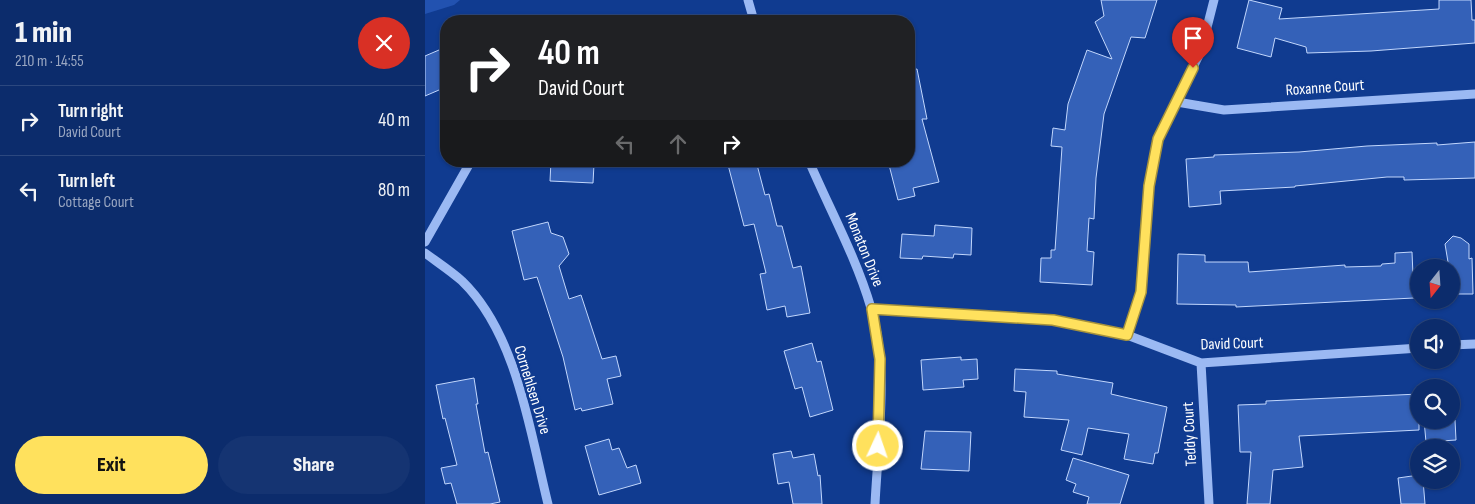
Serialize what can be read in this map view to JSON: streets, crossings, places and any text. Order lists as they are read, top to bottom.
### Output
{
  "streets": {
    "street": [
      "Roxanne Court",
      "Monaton Drive",
      "David Court",
      "Cornehlsen Drive",
      "Teddy Court"
    ]
  },
  "crossings": [
    ["Monaton Drive", "David Court"],
    ["David Court", "Teddy Court"]
  ],
  "north": "bottom",
  "page": {
    "heading": ["1 min", "210 m · 14:55"],
    "turn": ["40 m", "David Court"],
    "list": [
      {
        "name": "Turn right",
        "note": "David Court",
        "value": "40 m"
      },
      {
        "name": "Turn left",
        "note": "Cottage Court",
        "value": "80 m"
      }
    ],
    "buttons": ["Exit", "Share"]
  }
}
